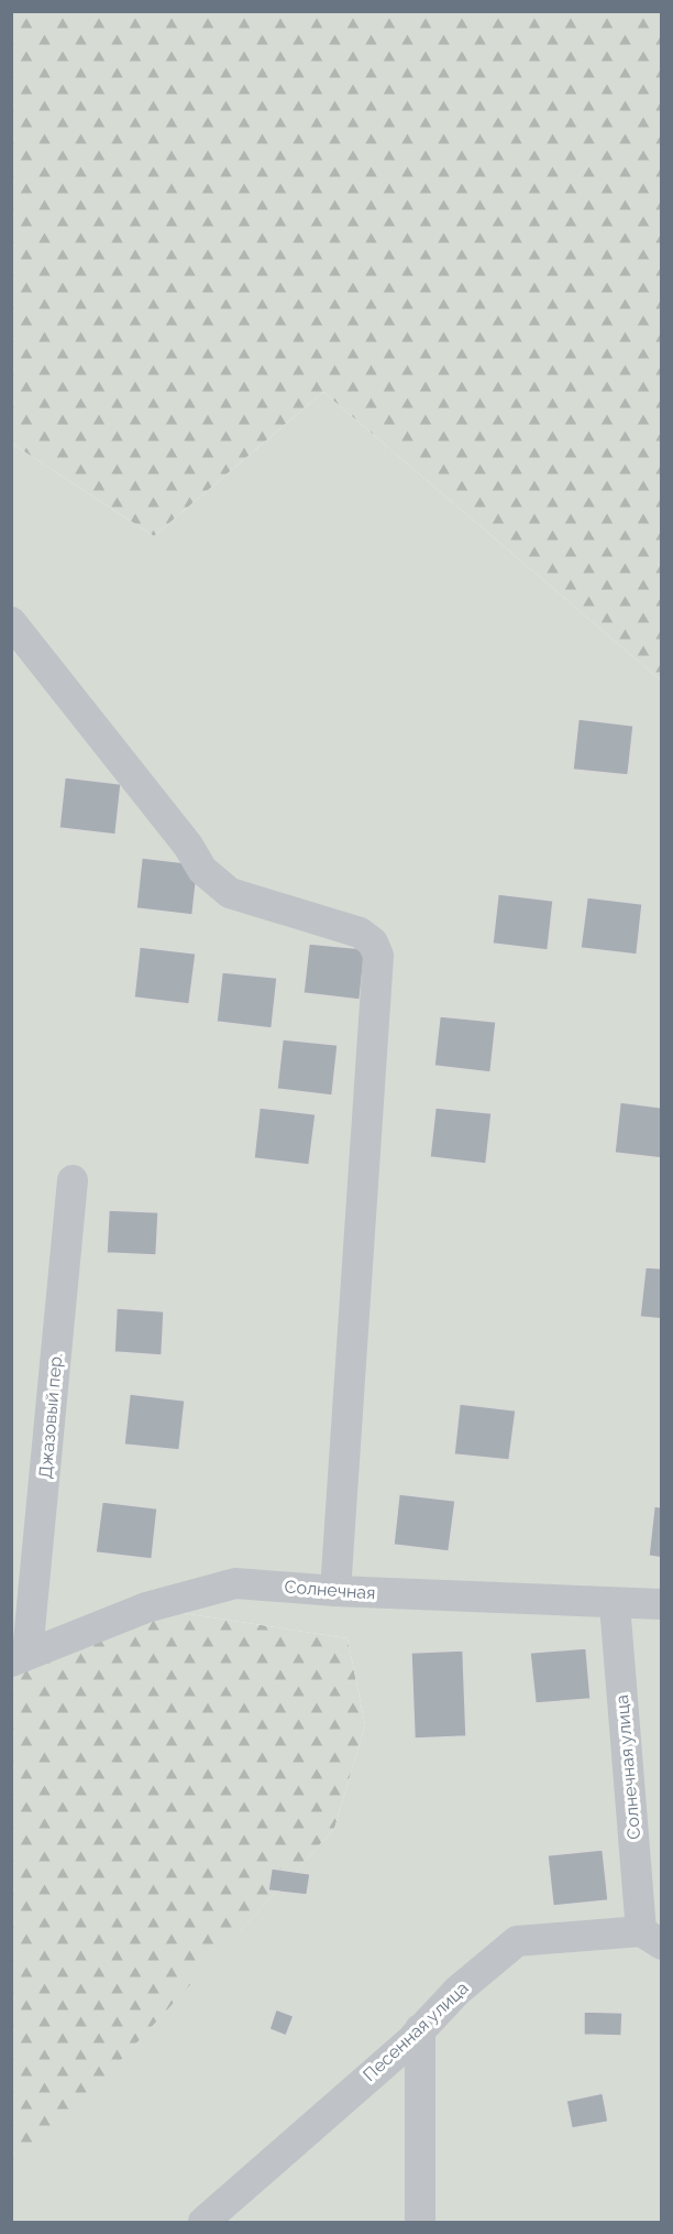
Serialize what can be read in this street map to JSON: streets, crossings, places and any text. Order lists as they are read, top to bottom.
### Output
{
  "streets": {
    "street": [
      "Джазовый пер.",
      "Солнечная",
      "Солнечная улица",
      "Песенная улица"
    ]
  },
  "crossings": [
    ["Джазовый пер.", "Солнечная"],
    ["Солнечная", "Солнечная улица"],
    ["Солнечная улица", "Песенная улица"]
  ]
}
